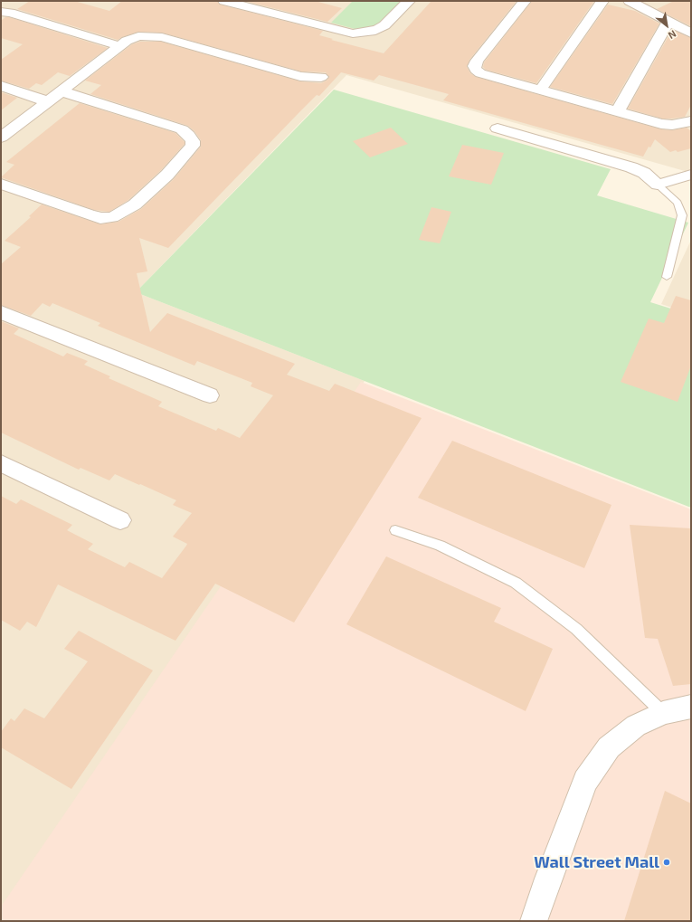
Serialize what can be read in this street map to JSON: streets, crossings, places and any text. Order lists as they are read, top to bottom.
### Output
{
  "places": ["Wall Street Mall"],
  "north": "bottom right"
}
